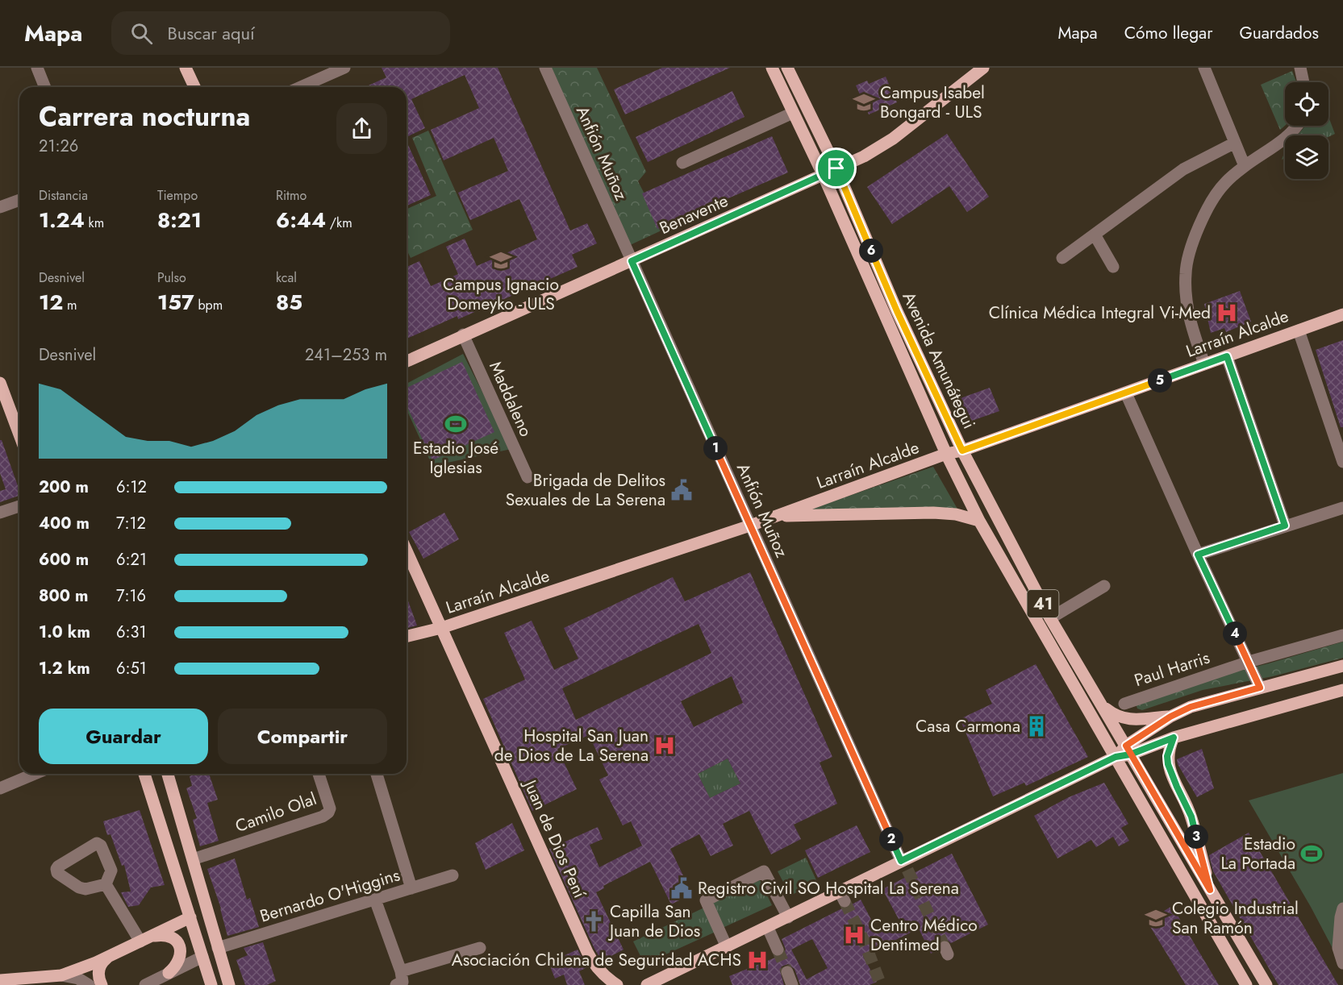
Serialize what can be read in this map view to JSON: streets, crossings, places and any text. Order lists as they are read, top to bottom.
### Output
{
  "streets": {
    "main road": [
      "Benavente",
      "Larraín Alcalde",
      "Avenida Amunátegui",
      "41",
      "Juan de Dios Pení"
    ],
    "street": [
      "Anfión Muñoz",
      "Maddaleno",
      "Paul Harris",
      "Camilo Olal",
      "Bernardo O'Higgins"
    ]
  },
  "crossings": [
    ["Anfión Muñoz", "Benavente"],
    ["Anfión Muñoz", "Larraín Alcalde"],
    ["Benavente", "Avenida Amunátegui"],
    ["Benavente", "Maddaleno"],
    ["Larraín Alcalde", "Avenida Amunátegui"],
    ["Larraín Alcalde", "Juan de Dios Pení"]
  ],
  "places": {
    "school or university": ["Campus Isabel Bongard - ULS", "Campus Ignacio Domeyko - ULS", "Colegio Industrial San Ramón"],
    "hospital": [
      "Clínica Médica Integral Vi-Med",
      "Hospital San Juan de Dios de La Serena",
      "Centro Médico Dentimed",
      "Asociación Chilena de Seguridad ACHS"
    ],
    "sports": ["Estadio José Iglesias", "Estadio La Portada"],
    "public building": ["Brigada de Delitos Sexuales de La Serena", "Registro Civil SO Hospital La Serena"],
    "building": ["Casa Carmona"],
    "church": ["Capilla San Juan de Dios"]
  },
  "page": {
    "header": "Mapa",
    "search": "Buscar aquí",
    "nav": ["Mapa", "Cómo llegar", "Guardados"],
    "heading": ["Carrera nocturna", "21:26"],
    "stats": [
      ["Distancia", "1.24 km"],
      ["Tiempo", "8:21"],
      ["Ritmo", "6:44 /km"],
      ["Desnivel", "12 m"],
      ["Pulso", "157 bpm"],
      ["kcal", "85"]
    ],
    "pins": [
      "6",
      "5",
      "1",
      "4",
      "3",
      "2"
    ],
    "chart": ["Desnivel", "241–253 m"],
    "list": [
      {
        "name": "200 m",
        "note": "6:12"
      },
      {
        "name": "400 m",
        "note": "7:12"
      },
      {
        "name": "600 m",
        "note": "6:21"
      },
      {
        "name": "800 m",
        "note": "7:16"
      },
      {
        "name": "1.0 km",
        "note": "6:31"
      },
      {
        "name": "1.2 km",
        "note": "6:51"
      }
    ],
    "buttons": ["Guardar", "Compartir"]
  }
}
